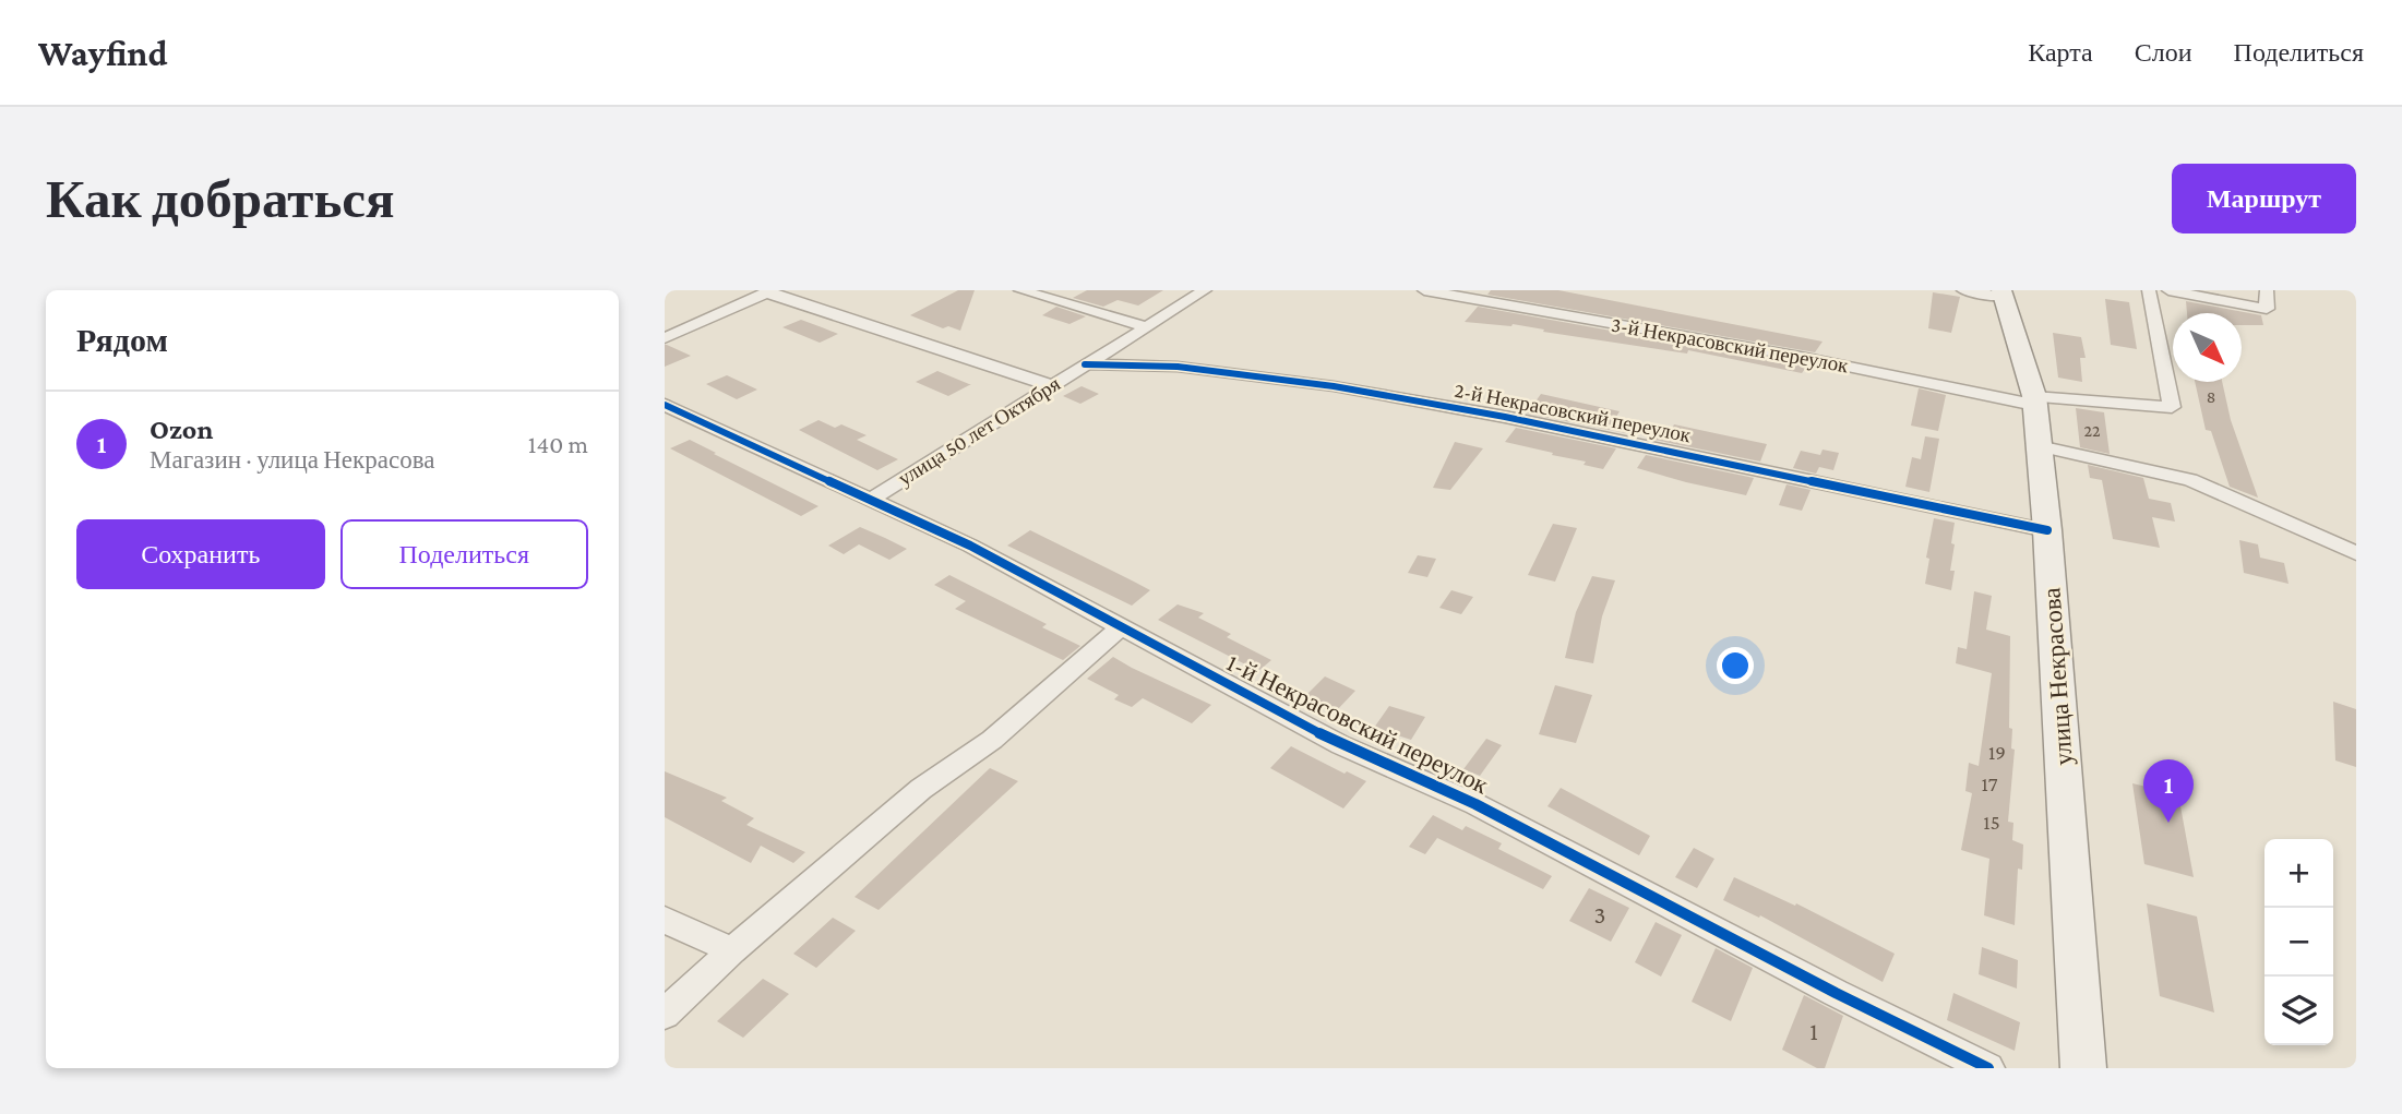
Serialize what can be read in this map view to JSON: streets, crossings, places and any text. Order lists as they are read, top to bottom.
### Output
{
  "streets": {
    "street": [
      "3-й Некрасовский переулок",
      "2-й Некрасовский переулок",
      "улица 50 лет Октября",
      "улица Некрасова",
      "1-й Некрасовский переулок"
    ]
  },
  "crossings": [
    ["3-й Некрасовский переулок", "улица Некрасова"],
    ["2-й Некрасовский переулок", "улица 50 лет Октября"],
    ["2-й Некрасовский переулок", "улица Некрасова"],
    ["улица 50 лет Октября", "1-й Некрасовский переулок"]
  ],
  "house_numbers": [
    "8",
    "22",
    "19",
    "17",
    "15",
    "3",
    "1"
  ],
  "north": "bottom right",
  "page": {
    "header": "Wayfind",
    "nav": ["Карта", "Слои", "Поделиться"],
    "buttons": [
      "Маршрут",
      ["Сохранить", "Поделиться"]
    ],
    "title": "Как добраться",
    "heading": "Рядом",
    "list": [
      {
        "mark": "1",
        "name": "Ozon",
        "note": "Магазин · улица Некрасова",
        "value": "140 m"
      }
    ],
    "pins": "1",
    "map_buttons": ["+", "−"]
  }
}
